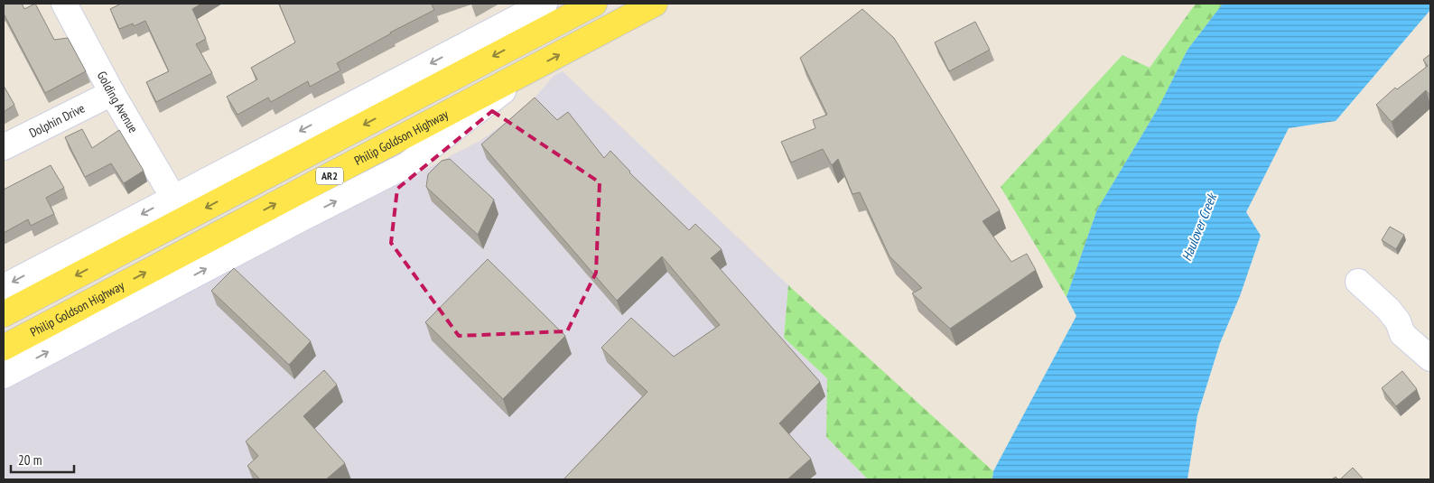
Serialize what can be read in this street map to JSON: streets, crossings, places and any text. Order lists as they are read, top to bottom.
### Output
{
  "streets": {
    "main road": ["Philip Goldson Highway", "AR2"],
    "street": ["Golding Avenue", "Dolphin Drive"]
  },
  "crossings": [
    ["Golding Avenue", "Dolphin Drive"]
  ],
  "water": ["Haulover Creek"],
  "scale_bar": "20 m"
}
